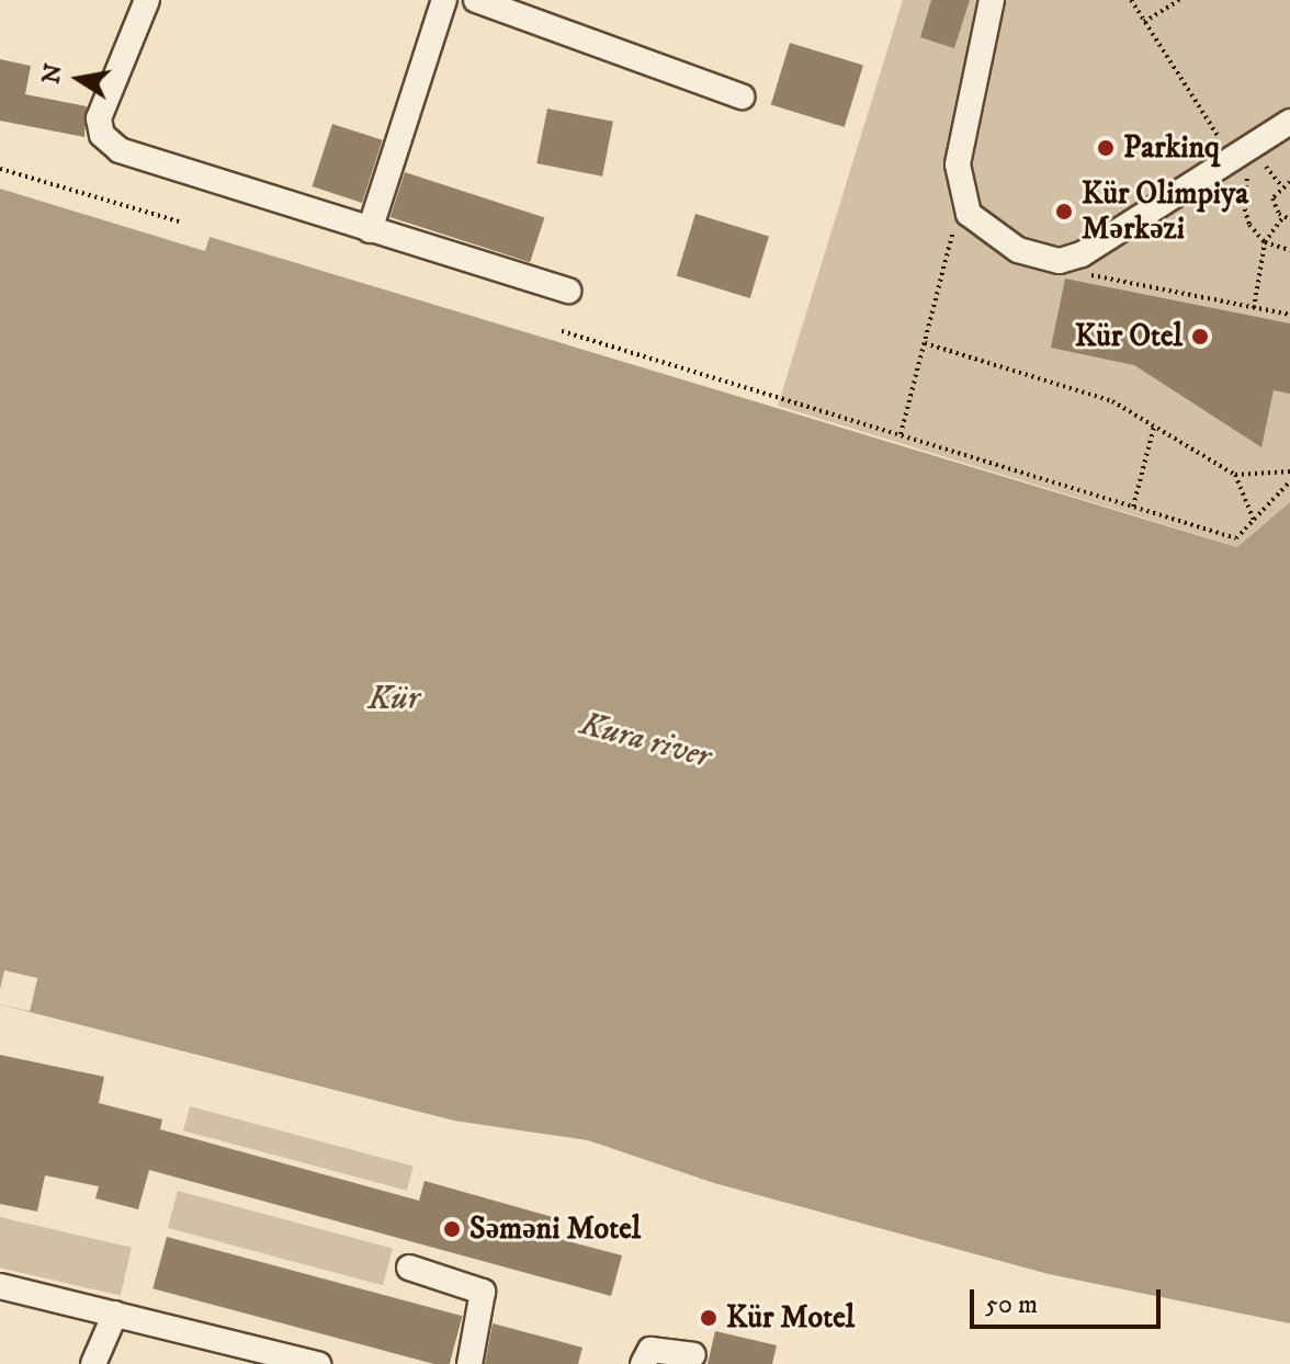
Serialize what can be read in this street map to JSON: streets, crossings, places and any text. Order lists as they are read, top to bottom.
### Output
{
  "water": ["Kür", "Kura river"],
  "places": [
    "Parkinq",
    "Kür Olimpiya Mərkəzi",
    "Kür Otel",
    "Səməni Motel",
    "Kür Motel"
  ],
  "scale_bar": "50 m",
  "north": "left"
}
